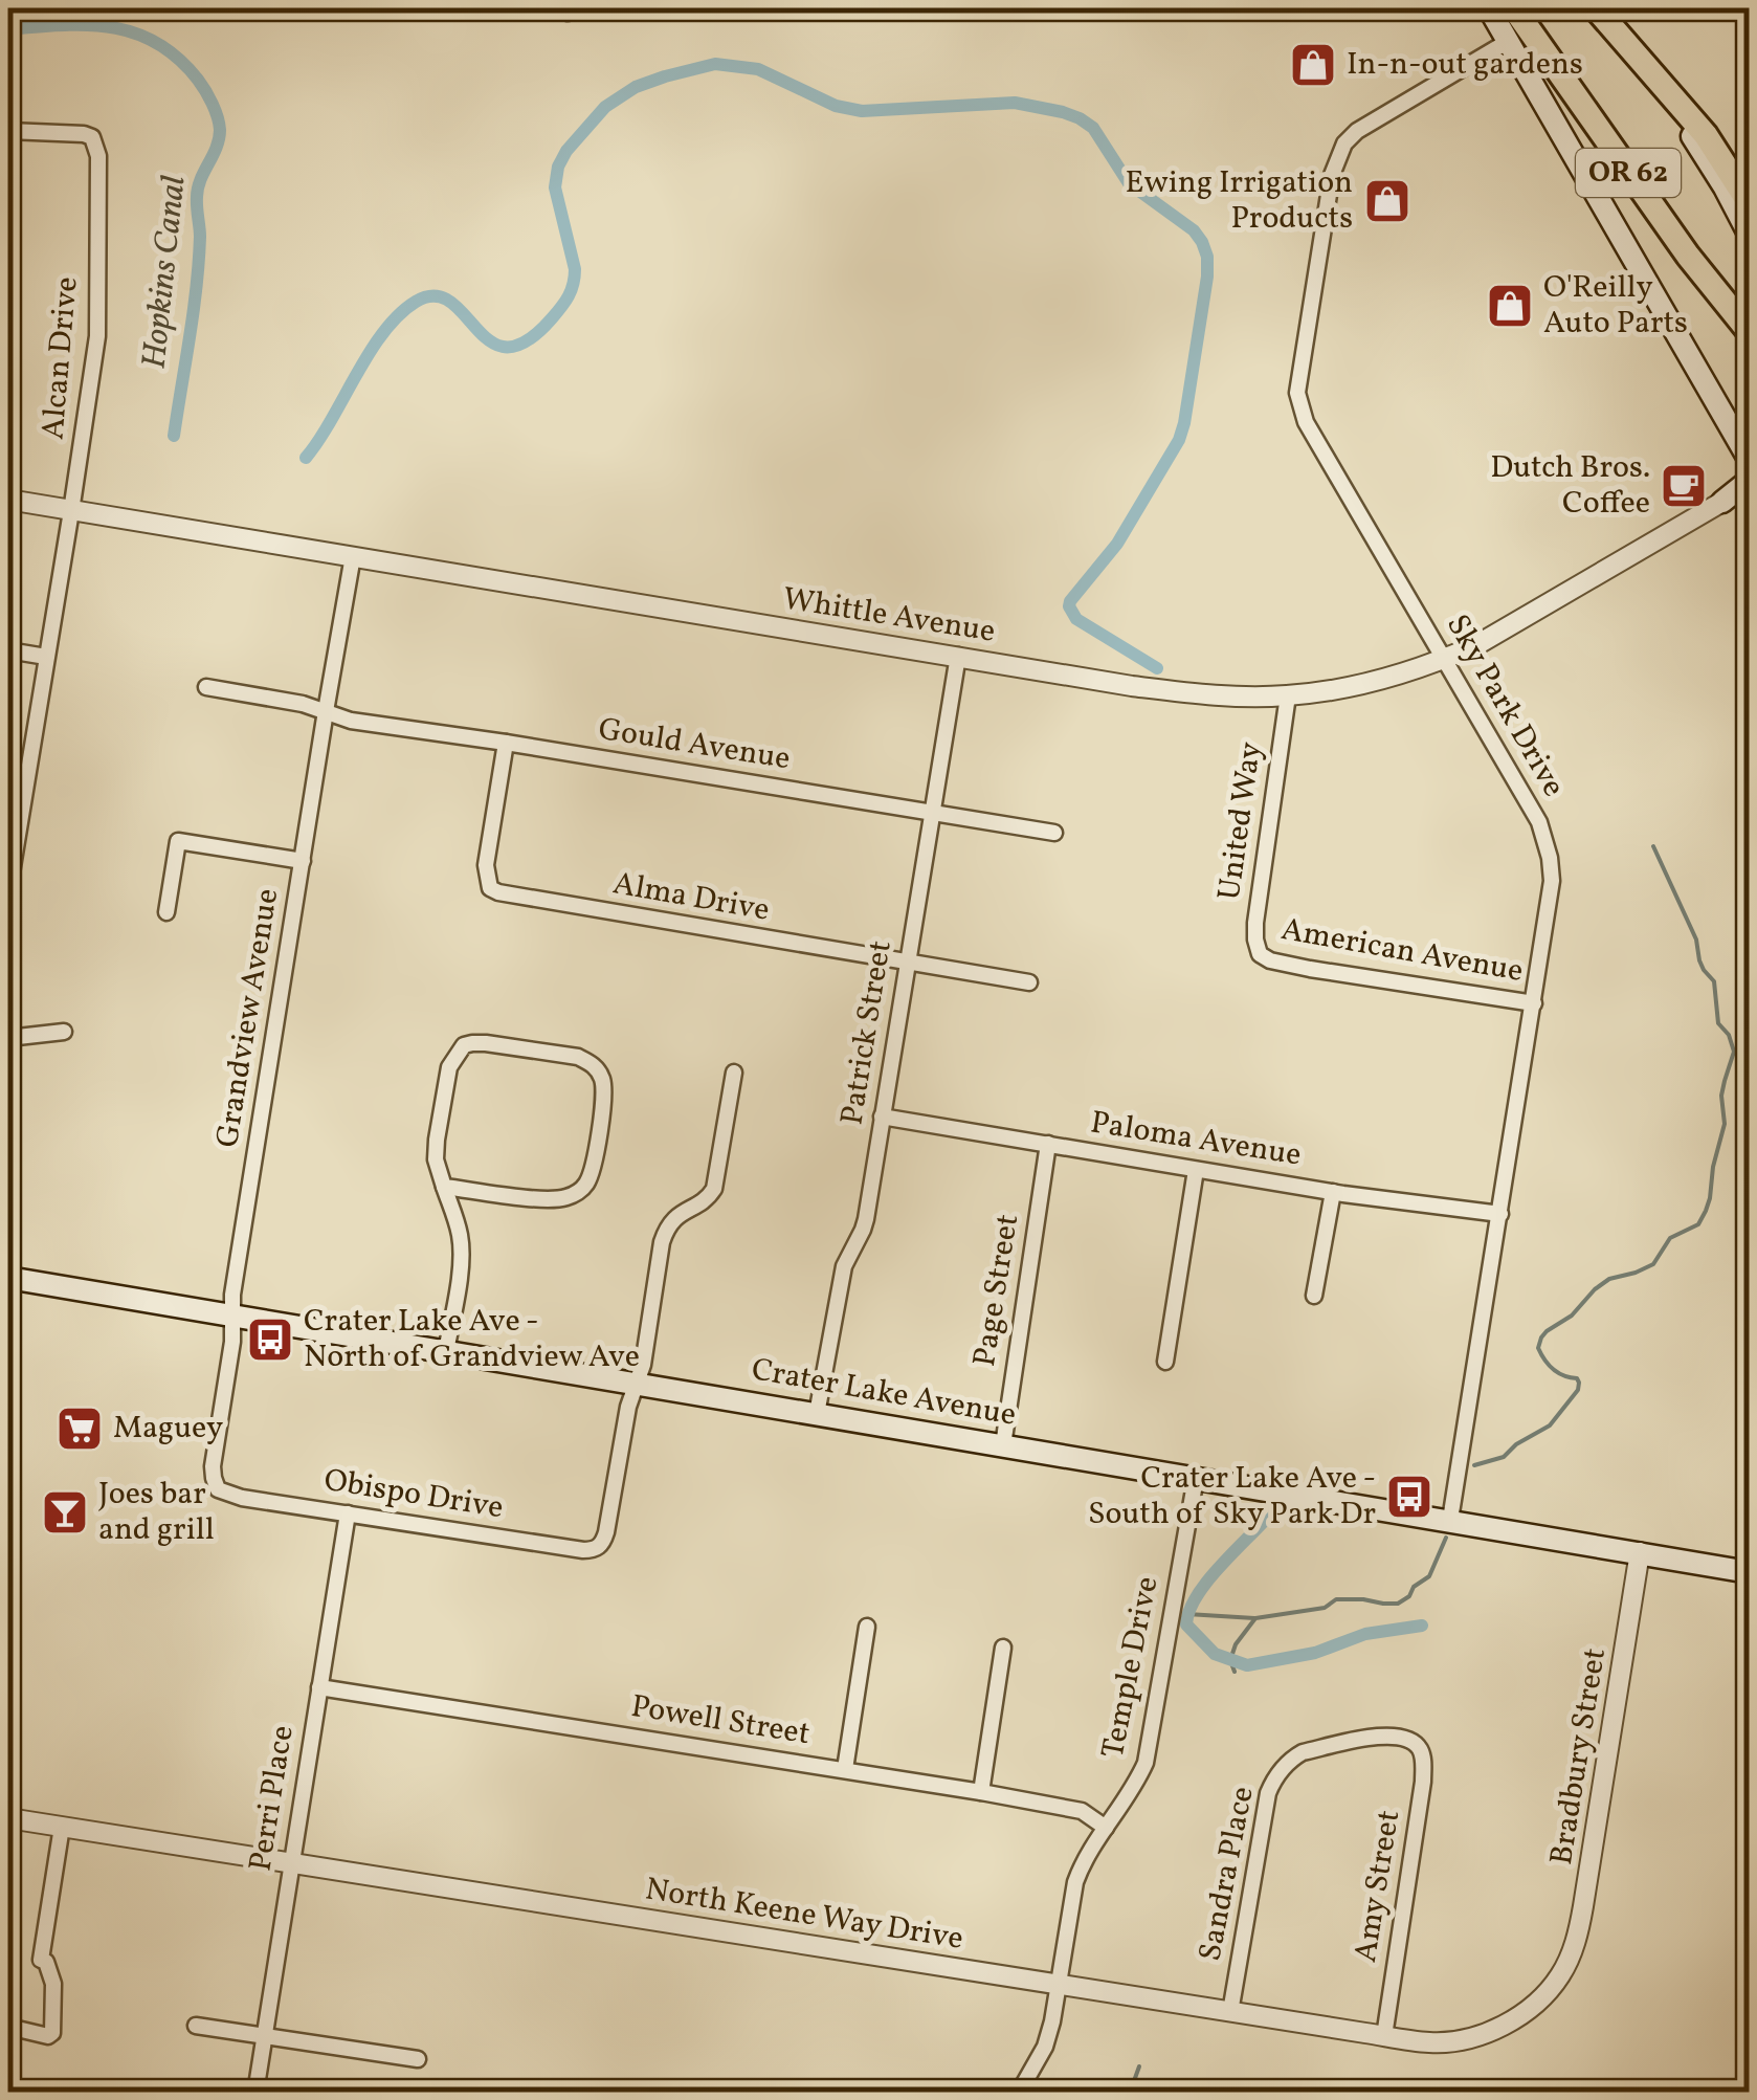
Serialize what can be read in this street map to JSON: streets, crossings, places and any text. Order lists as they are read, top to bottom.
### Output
{
  "streets": {
    "highway": ["OR 62"],
    "main road": ["Crater Lake Avenue"],
    "street": [
      "Alcan Drive",
      "Whittle Avenue",
      "Sky Park Drive",
      "Gould Avenue",
      "United Way",
      "Alma Drive",
      "American Avenue",
      "Grandview Avenue",
      "Patrick Street",
      "Paloma Avenue",
      "Page Street",
      "Obispo Drive",
      "Temple Drive",
      "Powell Street",
      "Bradbury Street",
      "Perri Place",
      "Sandra Place",
      "Amy Street",
      "North Keene Way Drive"
    ]
  },
  "crossings": [
    ["Alcan Drive", "Whittle Avenue"],
    ["Whittle Avenue", "Sky Park Drive"],
    ["Whittle Avenue", "United Way"],
    ["Whittle Avenue", "Grandview Avenue"],
    ["Whittle Avenue", "Patrick Street"],
    ["Sky Park Drive", "American Avenue"],
    ["Sky Park Drive", "Paloma Avenue"],
    ["Sky Park Drive", "Crater Lake Avenue"],
    ["Gould Avenue", "Alma Drive"],
    ["Gould Avenue", "Grandview Avenue"],
    ["Gould Avenue", "Patrick Street"],
    ["United Way", "American Avenue"],
    ["Alma Drive", "Patrick Street"],
    ["Grandview Avenue", "Crater Lake Avenue"],
    ["Grandview Avenue", "Obispo Drive"],
    ["Patrick Street", "Paloma Avenue"],
    ["Patrick Street", "Crater Lake Avenue"],
    ["Paloma Avenue", "Page Street"],
    ["Page Street", "Crater Lake Avenue"],
    ["Crater Lake Avenue", "Obispo Drive"],
    ["Crater Lake Avenue", "Temple Drive"],
    ["Crater Lake Avenue", "Bradbury Street"],
    ["Obispo Drive", "Perri Place"],
    ["Temple Drive", "Powell Street"],
    ["Temple Drive", "North Keene Way Drive"],
    ["Powell Street", "Perri Place"],
    ["Bradbury Street", "North Keene Way Drive"],
    ["Perri Place", "North Keene Way Drive"],
    ["Sandra Place", "Amy Street"],
    ["Sandra Place", "North Keene Way Drive"],
    ["Amy Street", "North Keene Way Drive"]
  ],
  "water": ["Hopkins Canal"],
  "places": {
    "shop": ["In-n-out gardens", "Ewing Irrigation Products", "O'Reilly Auto Parts"],
    "cafe": ["Dutch Bros. Coffee"],
    "bus stop": ["Crater Lake Ave - North of Grandview Ave", "Crater Lake Ave - South of Sky Park Dr"],
    "supermarket": ["Maguey"],
    "bar": ["Joes bar and grill"]
  }
}
